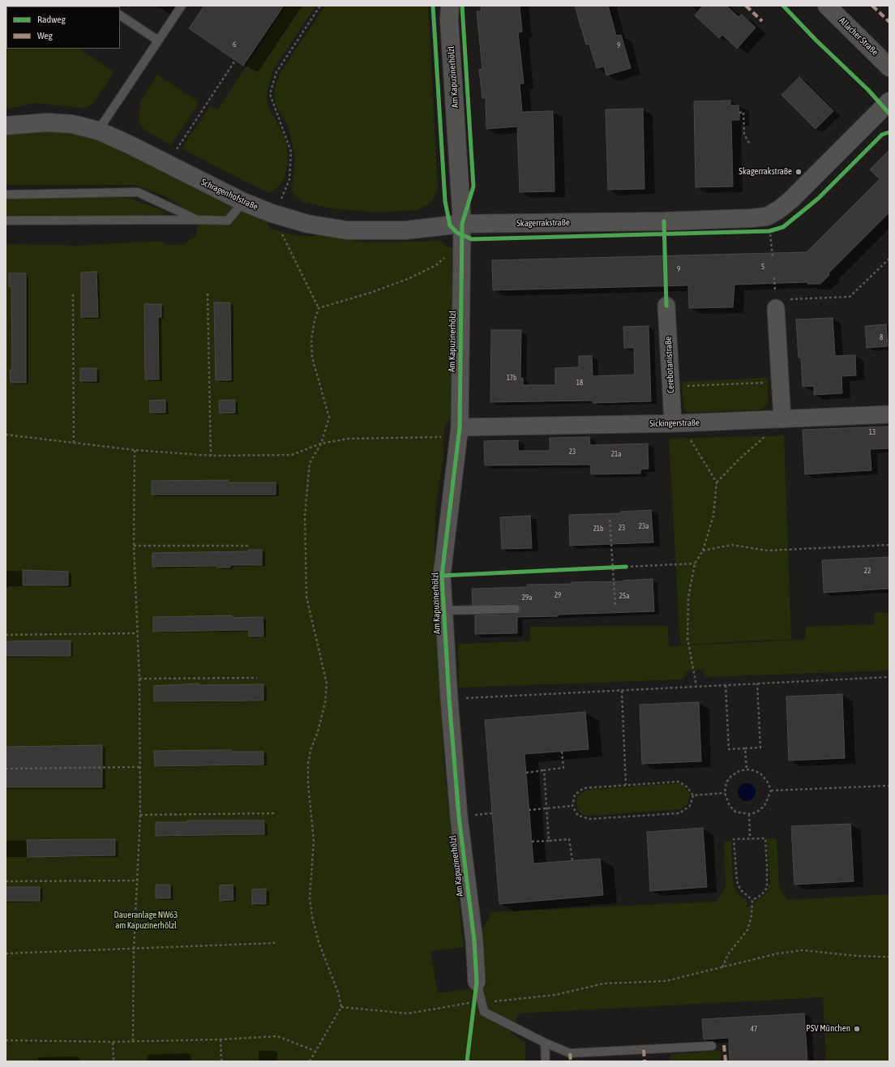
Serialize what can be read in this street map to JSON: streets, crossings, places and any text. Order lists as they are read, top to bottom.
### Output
{
  "streets": {
    "main road": ["Allacher Straße"],
    "street": [
      "Am Kapuzinerhölzl",
      "Schragenhofstraße",
      "Skagerrakstraße",
      "Cerebotanistraße",
      "Sickingerstraße"
    ]
  },
  "crossings": [
    ["Am Kapuzinerhölzl", "Schragenhofstraße"],
    ["Am Kapuzinerhölzl", "Skagerrakstraße"],
    ["Am Kapuzinerhölzl", "Sickingerstraße"],
    ["Schragenhofstraße", "Skagerrakstraße"],
    ["Cerebotanistraße", "Sickingerstraße"]
  ],
  "parks": ["Daueranlage NW63 am Kapuzinerhölzl"],
  "places": ["Skagerrakstraße", "PSV München"],
  "house_numbers": [
    "6",
    "9",
    "5",
    "9",
    "8",
    "17b",
    "18",
    "13",
    "23",
    "21a",
    "23a",
    "23",
    "21b",
    "22",
    "29",
    "25a",
    "29a",
    "47"
  ],
  "legend": ["Radweg", "Weg"]
}
